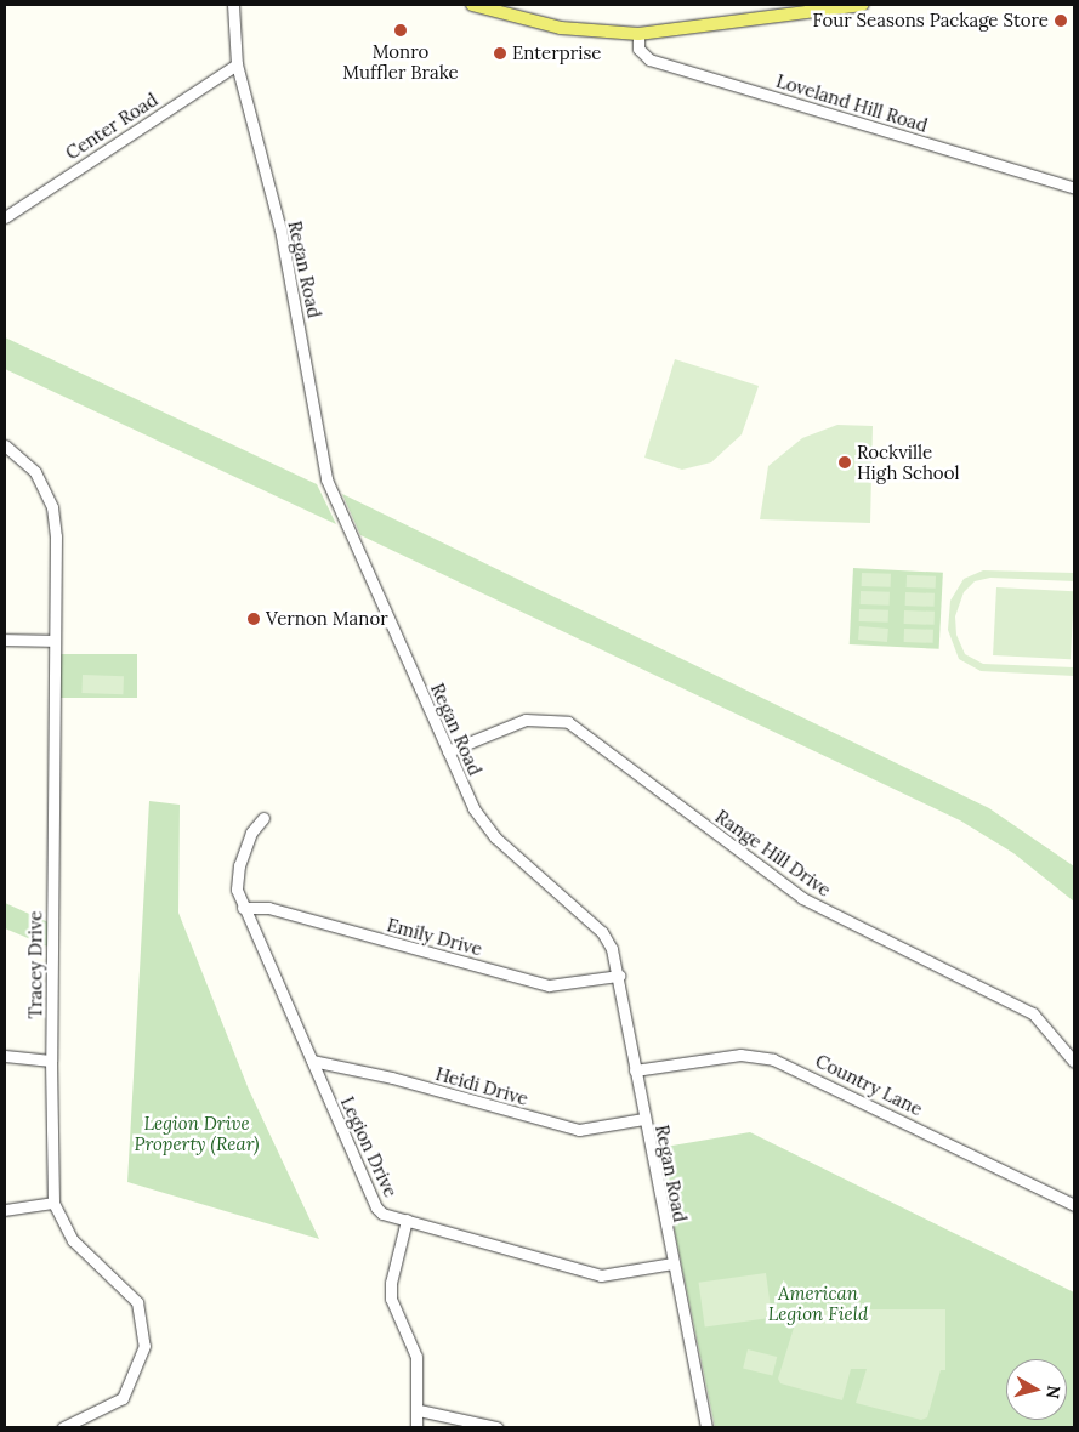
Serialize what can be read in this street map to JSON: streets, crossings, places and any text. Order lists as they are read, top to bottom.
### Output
{
  "streets": {
    "street": [
      "Loveland Hill Road",
      "Center Road",
      "Regan Road",
      "Range Hill Drive",
      "Emily Drive",
      "Tracey Drive",
      "Country Lane",
      "Heidi Drive",
      "Legion Drive"
    ]
  },
  "crossings": [
    ["Center Road", "Regan Road"],
    ["Regan Road", "Range Hill Drive"],
    ["Regan Road", "Emily Drive"],
    ["Regan Road", "Country Lane"],
    ["Regan Road", "Heidi Drive"],
    ["Regan Road", "Legion Drive"],
    ["Emily Drive", "Legion Drive"],
    ["Heidi Drive", "Legion Drive"]
  ],
  "parks": ["Legion Drive Property (Rear)", "American Legion Field"],
  "places": [
    "Four Seasons Package Store",
    "Monro Muffler Brake",
    "Enterprise",
    "Rockville High School",
    "Vernon Manor"
  ],
  "north": "right"
}
